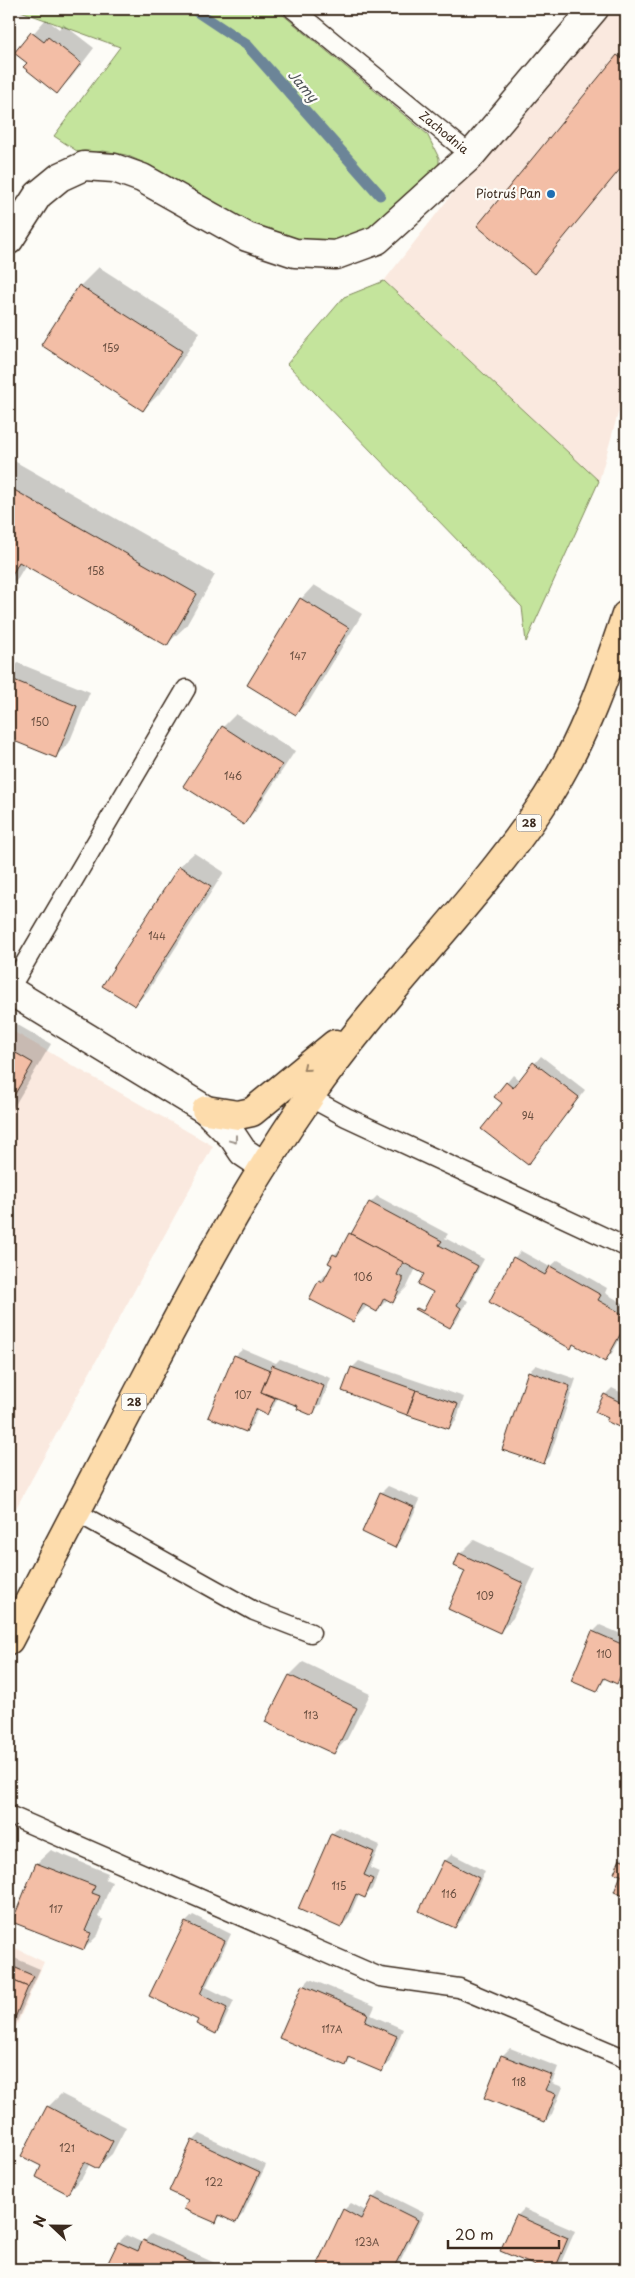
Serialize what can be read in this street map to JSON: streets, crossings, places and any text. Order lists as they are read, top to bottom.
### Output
{
  "streets": {
    "main road": ["28"],
    "street": ["Zachodnia"]
  },
  "water": ["Jamy"],
  "places": ["Piotruś Pan"],
  "house_numbers": [
    "159",
    "158",
    "147",
    "150",
    "146",
    "144",
    "94",
    "106",
    "107",
    "109",
    "110",
    "113",
    "115",
    "116",
    "117",
    "117A",
    "118",
    "121",
    "122",
    "123A"
  ],
  "scale_bar": "20 m",
  "north": "left"
}
